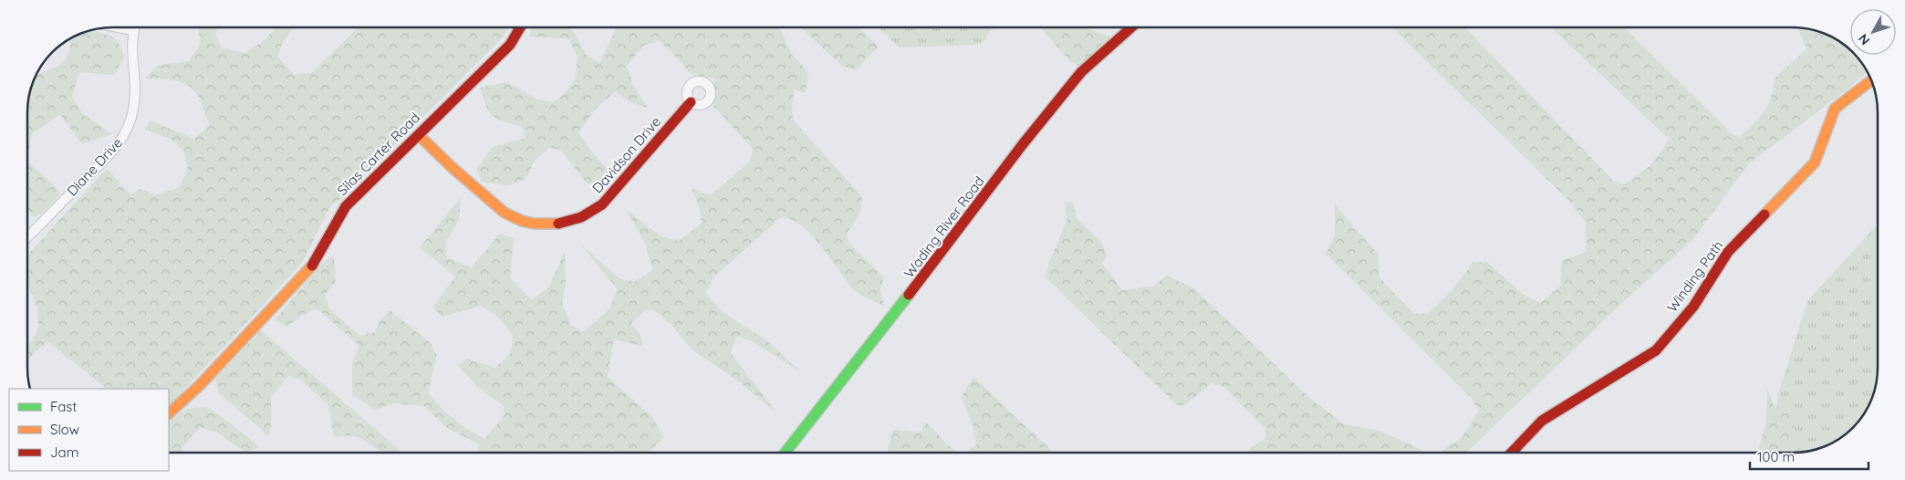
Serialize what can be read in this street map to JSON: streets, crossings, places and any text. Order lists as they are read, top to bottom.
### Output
{
  "streets": {
    "street": [
      "Silas Carter Road",
      "Davidson Drive",
      "Diane Drive",
      "Wading River Road",
      "Winding Path"
    ]
  },
  "crossings": [
    ["Silas Carter Road", "Davidson Drive"]
  ],
  "legend": ["Fast", "Slow", "Jam"],
  "scale_bar": "100 m",
  "north": "bottom left"
}
